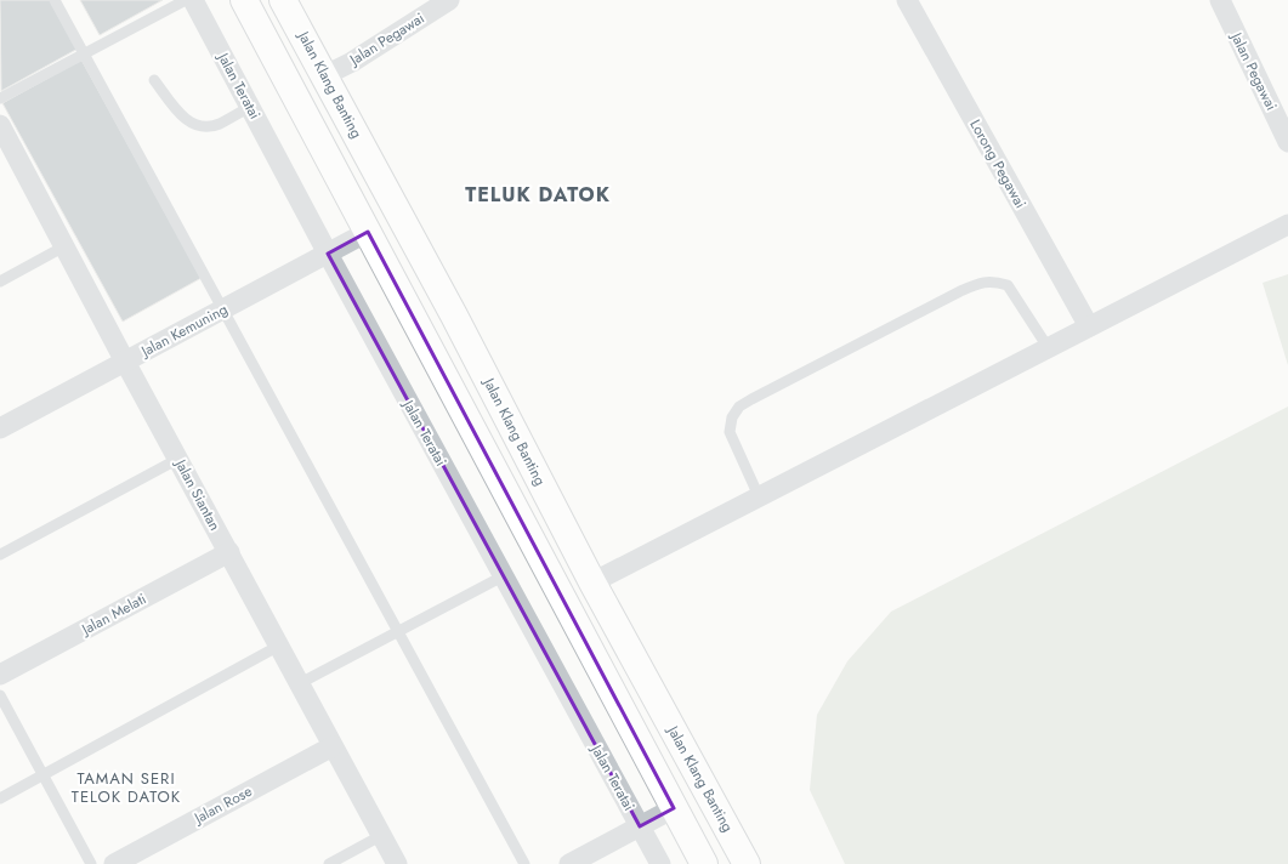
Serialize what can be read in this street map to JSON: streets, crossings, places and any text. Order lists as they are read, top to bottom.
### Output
{
  "streets": {
    "highway": ["Jalan Klang Banting"],
    "street": [
      "Jalan Pegawai",
      "Jalan Teratai",
      "Lorong Pegawai",
      "Jalan Kemuning",
      "Jalan Siantan",
      "Jalan Melati",
      "Jalan Rose"
    ]
  },
  "crossings": [
    ["Jalan Pegawai", "Jalan Klang Banting"],
    ["Jalan Teratai", "Jalan Kemuning"],
    ["Jalan Kemuning", "Jalan Siantan"],
    ["Jalan Siantan", "Jalan Melati"],
    ["Jalan Siantan", "Jalan Rose"]
  ],
  "districts": ["TELUK DATOK", "TAMAN SERI TELOK DATOK"]
}
